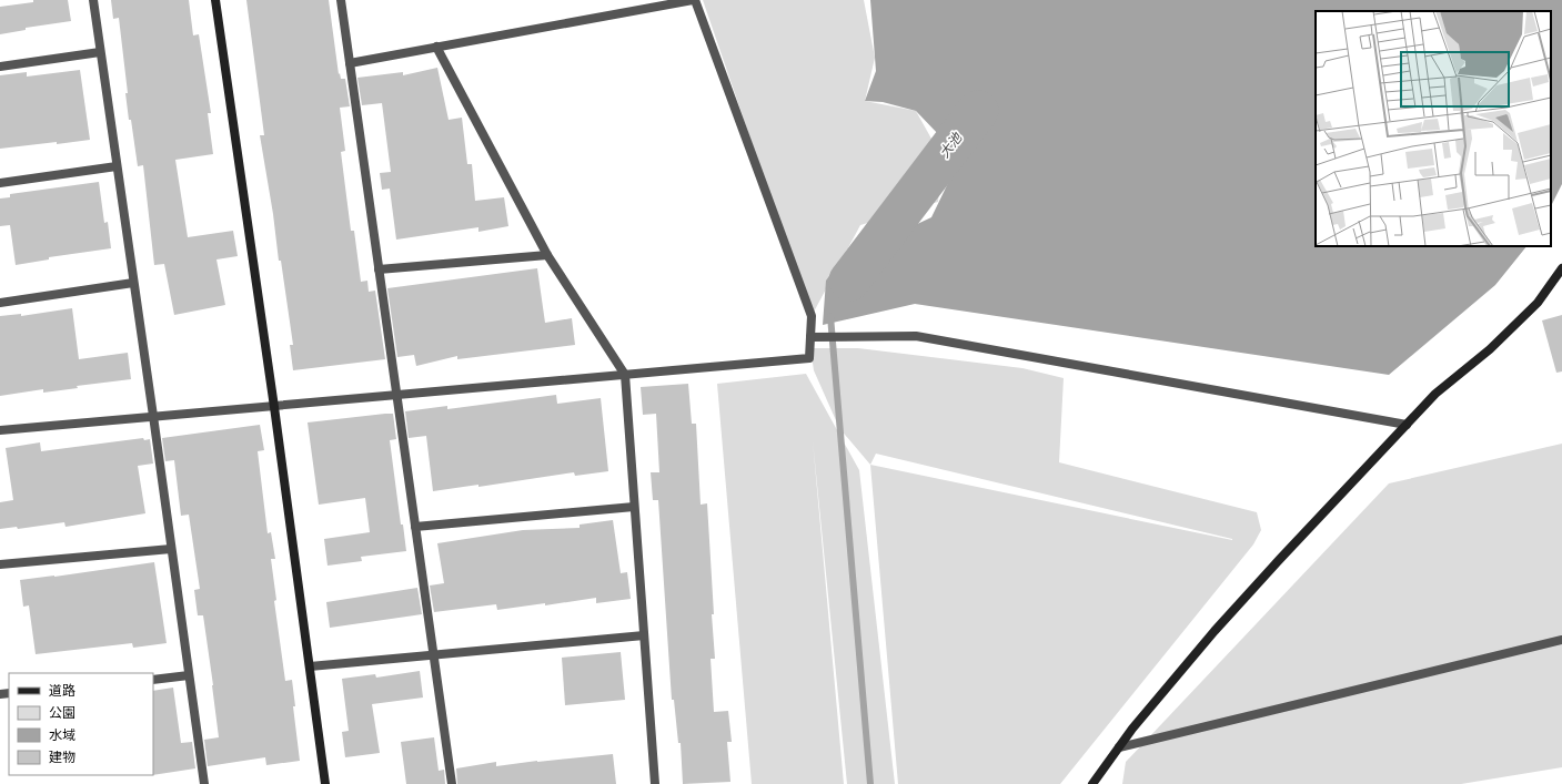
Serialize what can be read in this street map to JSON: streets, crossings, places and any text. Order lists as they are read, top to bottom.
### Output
{
  "water": ["大池"],
  "legend": [
    "道路",
    "公園",
    "水域",
    "建物"
  ]
}
